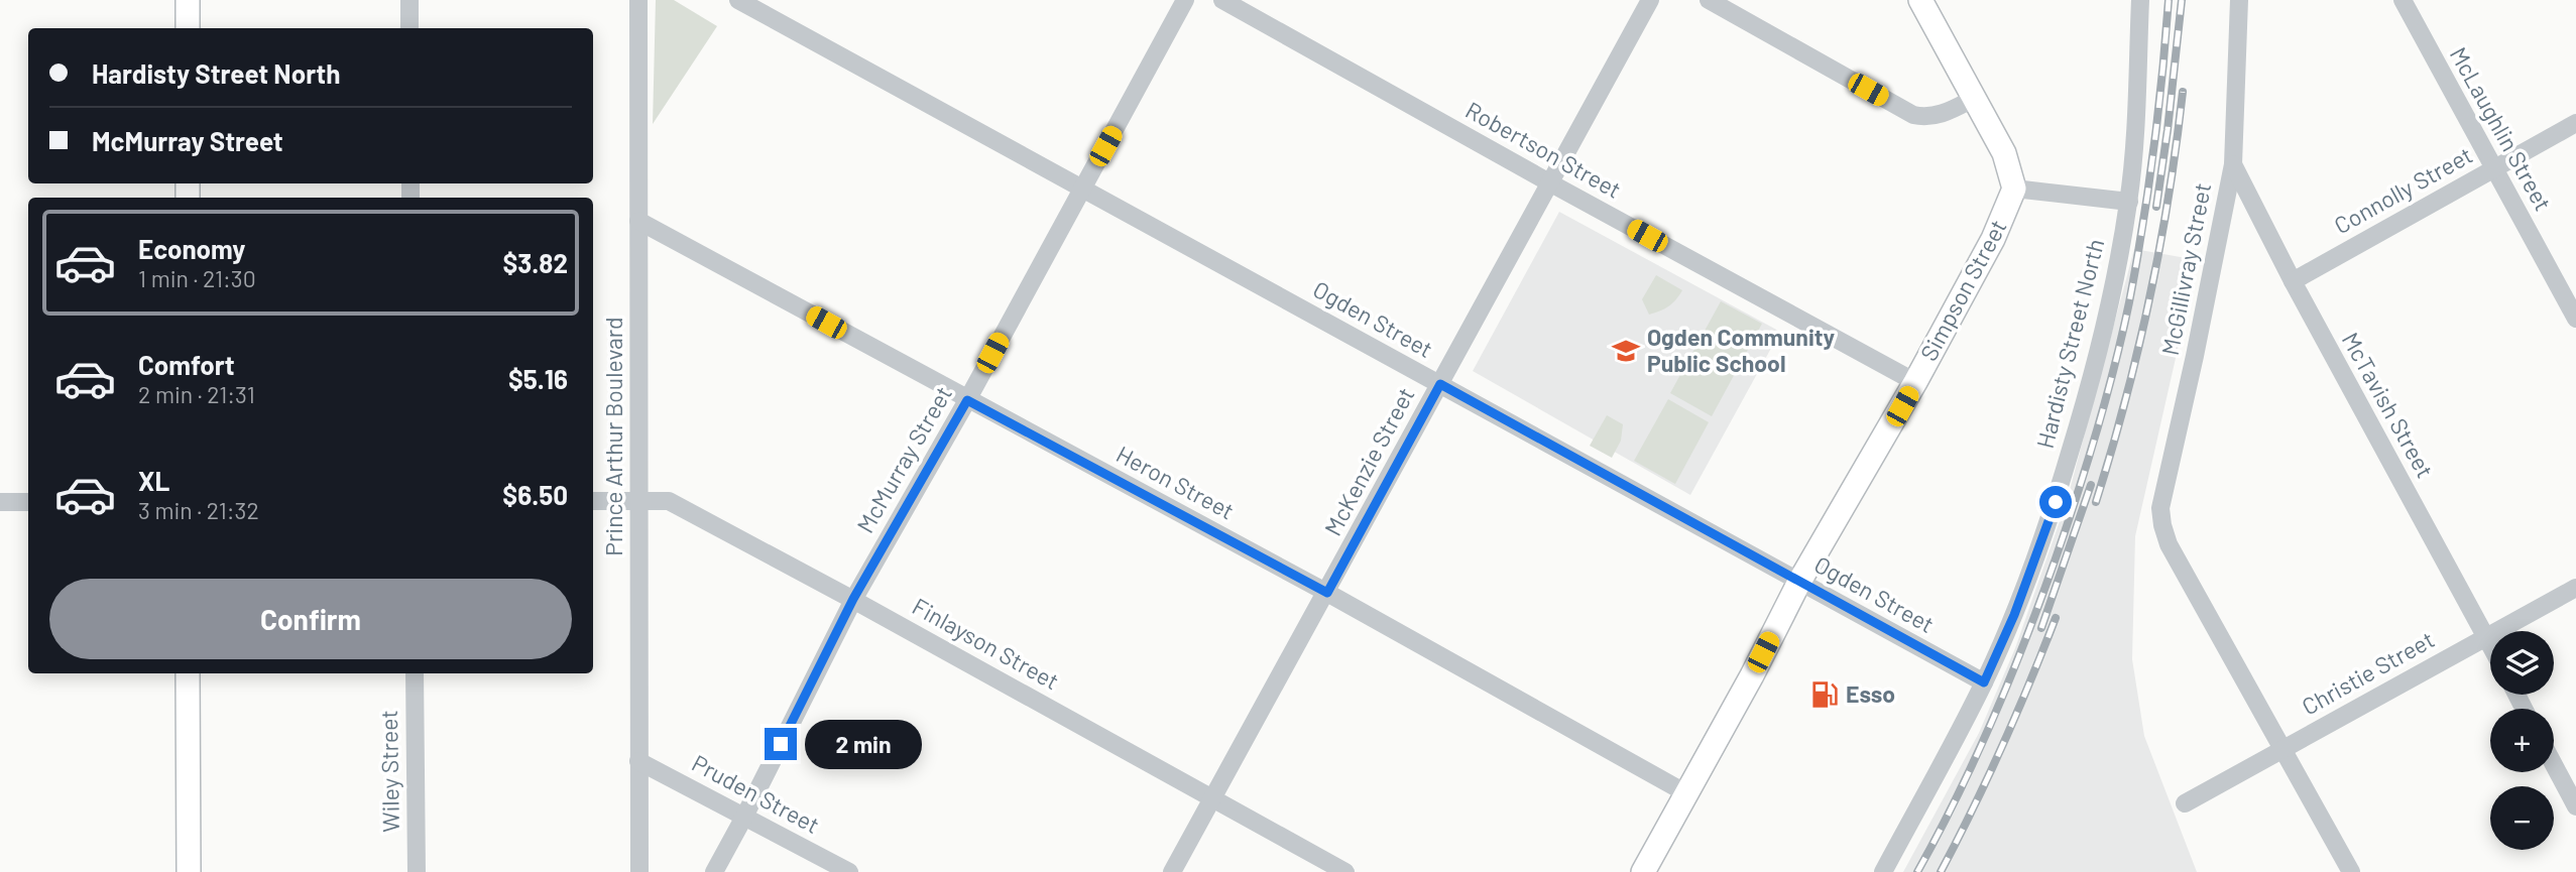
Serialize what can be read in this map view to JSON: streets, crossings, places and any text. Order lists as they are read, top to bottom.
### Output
{
  "streets": {
    "main road": ["Simpson Street"],
    "street": [
      "McLaughlin Street",
      "Robertson Street",
      "Connolly Street",
      "McGillivray Street",
      "Ogden Street",
      "Hardisty Street North",
      "McTavish Street",
      "Prince Arthur Boulevard",
      "McMurray Street",
      "McKenzie Street",
      "Heron Street",
      "Finlayson Street",
      "Christie Street",
      "Wiley Street",
      "Pruden Street"
    ]
  },
  "crossings": [
    ["McLaughlin Street", "Connolly Street"],
    ["Robertson Street", "Simpson Street"],
    ["Robertson Street", "McKenzie Street"],
    ["Connolly Street", "McTavish Street"],
    ["McGillivray Street", "McTavish Street"],
    ["McGillivray Street", "Christie Street"],
    ["Simpson Street", "Ogden Street"],
    ["Simpson Street", "Heron Street"],
    ["Ogden Street", "Hardisty Street North"],
    ["Ogden Street", "McMurray Street"],
    ["Ogden Street", "McKenzie Street"],
    ["McTavish Street", "Christie Street"],
    ["Prince Arthur Boulevard", "Heron Street"],
    ["Prince Arthur Boulevard", "Finlayson Street"],
    ["Prince Arthur Boulevard", "Pruden Street"],
    ["McMurray Street", "Heron Street"],
    ["McMurray Street", "Finlayson Street"],
    ["McMurray Street", "Pruden Street"],
    ["McKenzie Street", "Heron Street"],
    ["McKenzie Street", "Finlayson Street"]
  ],
  "places": {
    "school or university": ["Ogden Community Public School"],
    "fuel station": ["Esso"]
  },
  "page": {
    "banner": ["Hardisty Street North", "McMurray Street"],
    "list": [
      {
        "name": "Economy",
        "note": "1 min · 21:30",
        "value": "$3.82"
      },
      {
        "name": "Comfort",
        "note": "2 min · 21:31",
        "value": "$5.16"
      },
      {
        "name": "XL",
        "note": "3 min · 21:32",
        "value": "$6.50"
      }
    ],
    "buttons": "Confirm",
    "map_buttons": ["+", "−"],
    "bubble": "2 min"
  }
}
